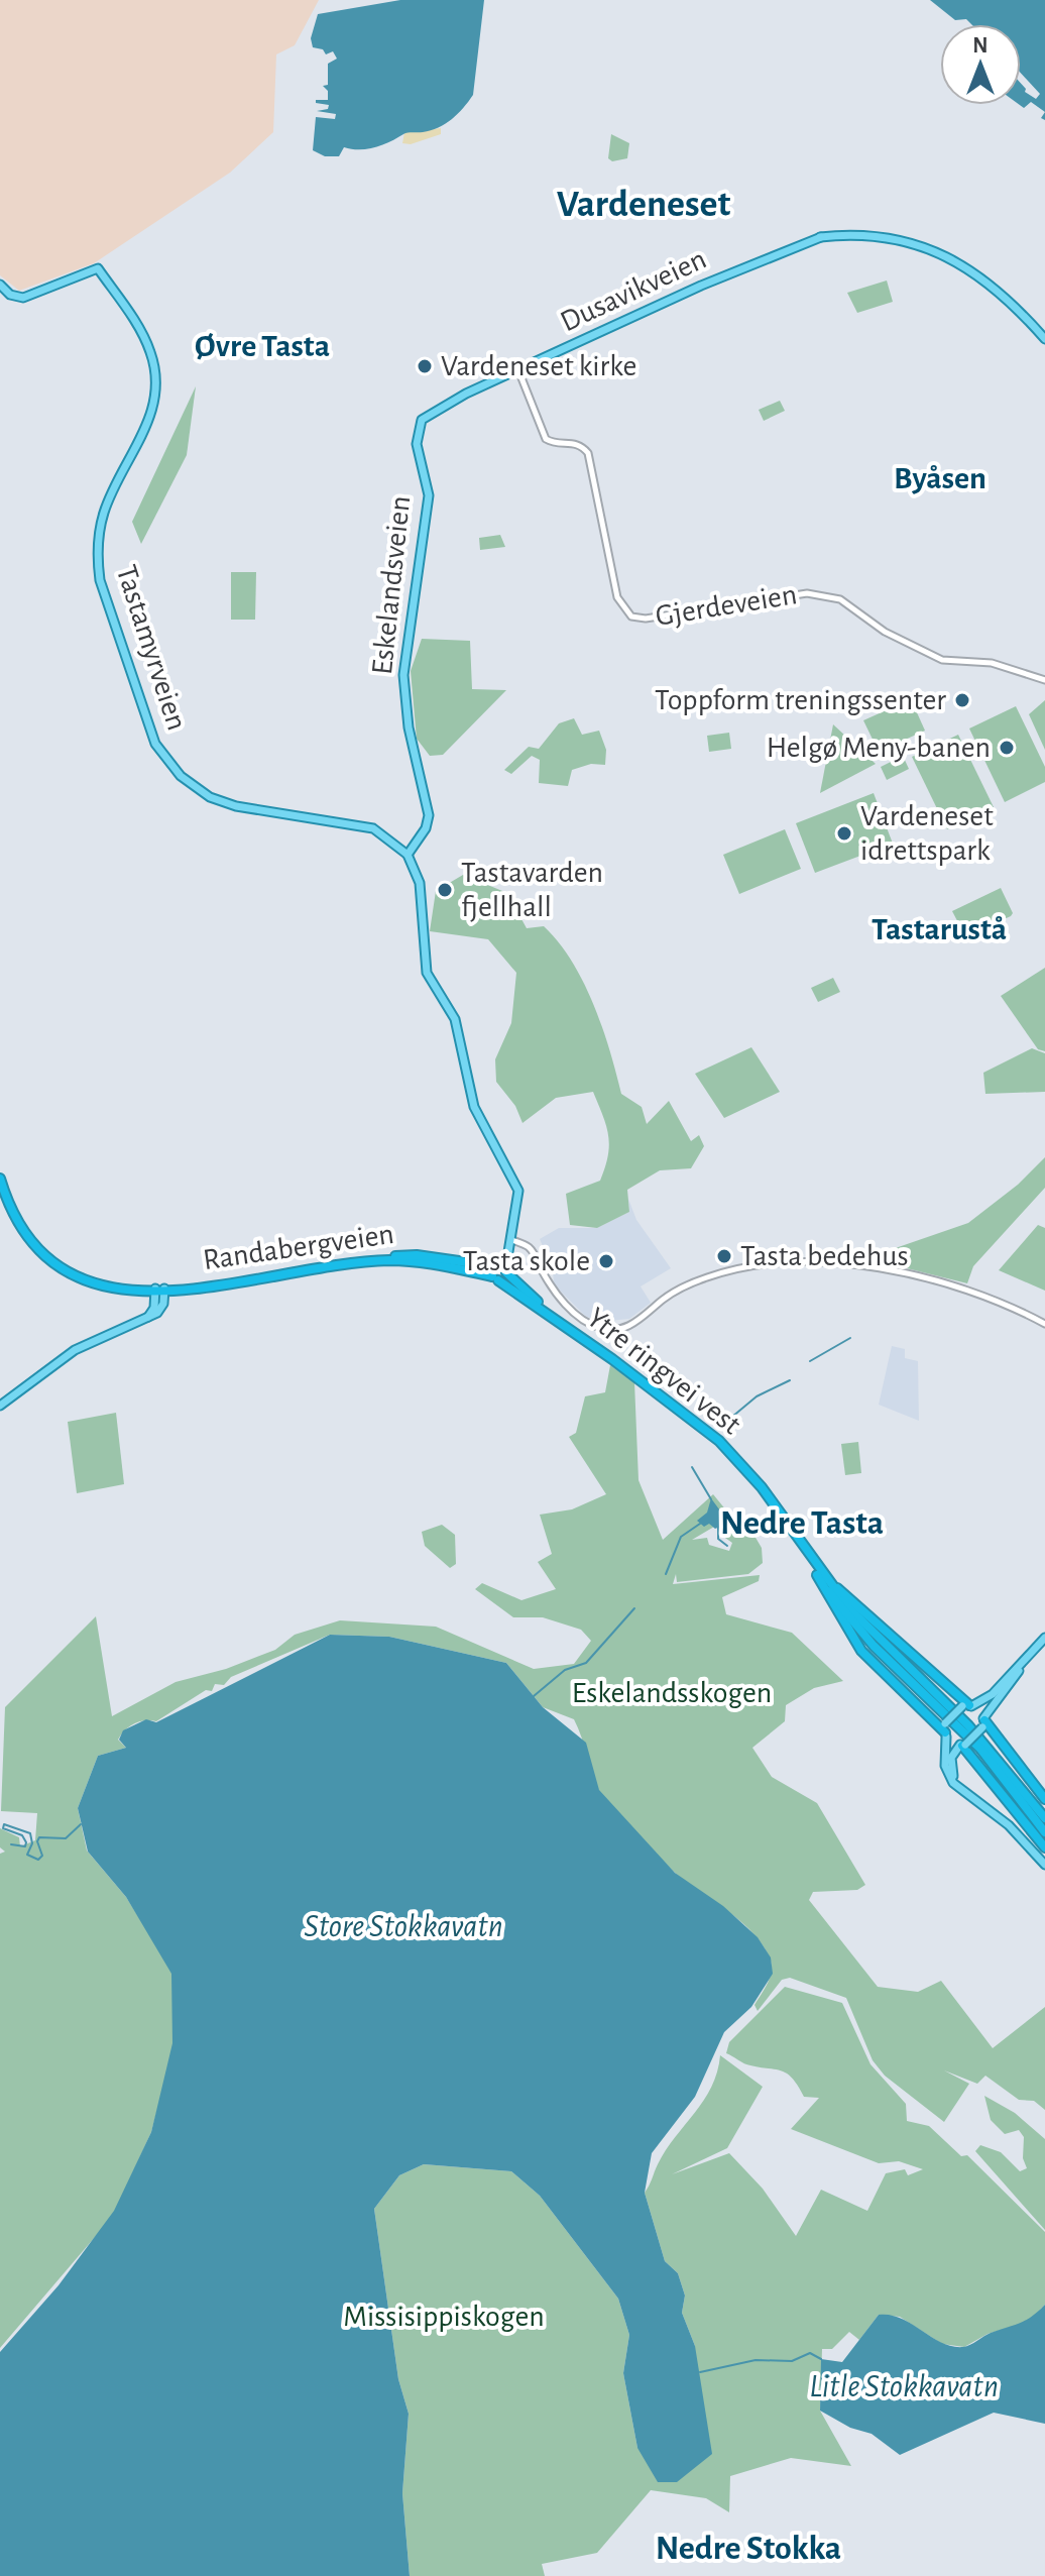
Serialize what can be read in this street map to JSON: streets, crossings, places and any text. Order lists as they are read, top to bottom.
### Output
{
  "streets": {
    "highway": ["Randabergveien", "Ytre ringvei vest"],
    "main road": ["Dusavikveien", "Eskelandsveien", "Tastamyrveien"],
    "street": ["Gjerdeveien"]
  },
  "crossings": [
    ["Dusavikveien", "Eskelandsveien"],
    ["Dusavikveien", "Gjerdeveien"],
    ["Eskelandsveien", "Tastamyrveien"],
    ["Randabergveien", "Ytre ringvei vest"]
  ],
  "districts": [
    "Vardeneset",
    "Øvre Tasta",
    "Byåsen",
    "Tastarustå",
    "Nedre Tasta",
    "Nedre Stokka"
  ],
  "water": ["Store Stokkavatn", "Litle Stokkavatn"],
  "parks": ["Eskelandsskogen", "Missisippiskogen"],
  "places": [
    "Vardeneset kirke",
    "Toppform treningssenter",
    "Helgø Meny-banen",
    "Vardeneset idrettspark",
    "Tastavarden fjellhall",
    "Tasta bedehus",
    "Tasta skole"
  ],
  "north": "top"
}
